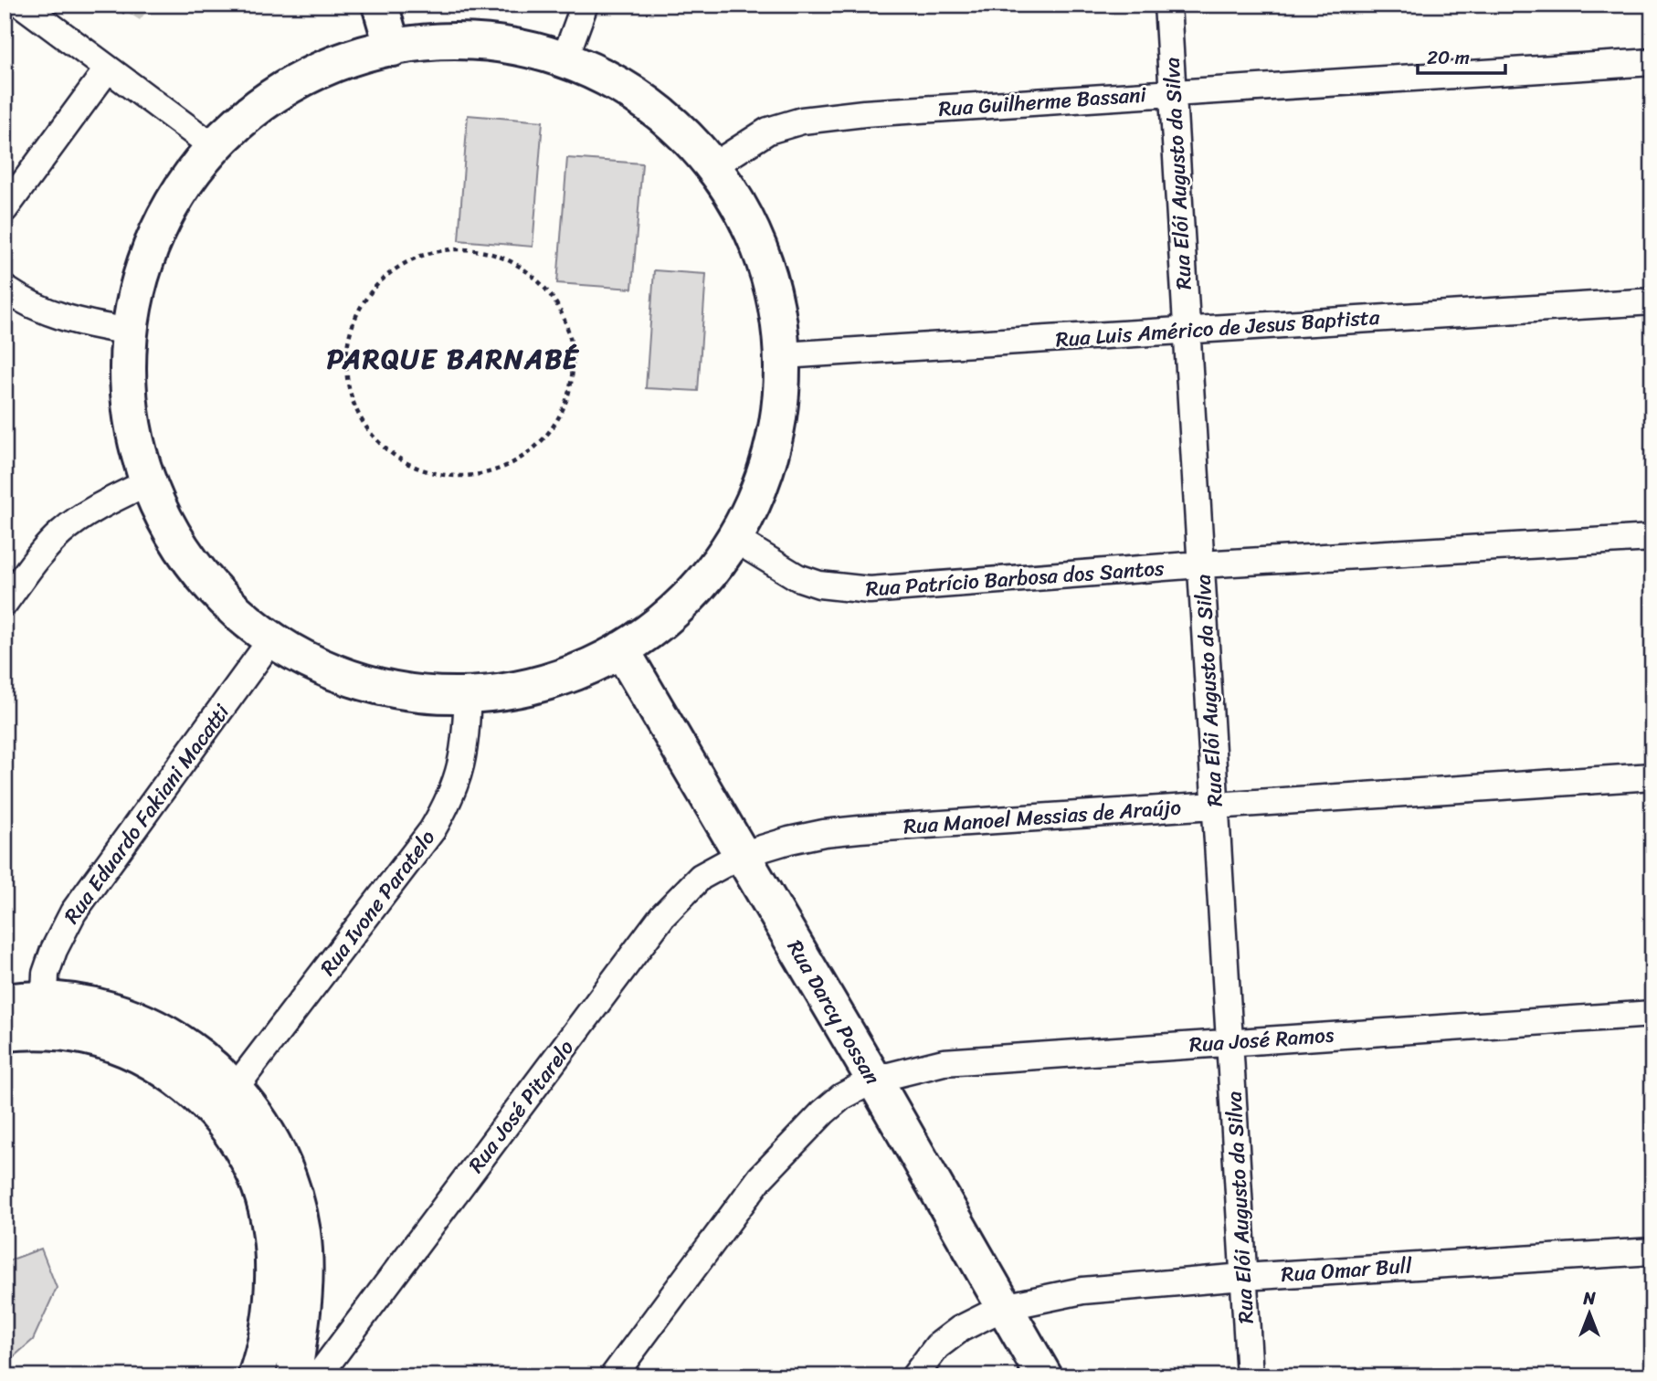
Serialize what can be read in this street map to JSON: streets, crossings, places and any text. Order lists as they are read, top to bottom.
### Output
{
  "streets": {
    "street": [
      "Rua Guilherme Bassani",
      "Rua Elói Augusto da Silva",
      "Rua Luis Américo de Jesus Baptista",
      "Rua Patrício Barbosa dos Santos",
      "Rua Eduardo Fakiani Macatti",
      "Rua Manoel Messias de Araújo",
      "Rua Ivone Paratelo",
      "Rua Darcy Possan",
      "Rua José Ramos",
      "Rua José Pitarelo",
      "Rua Omar Bull"
    ]
  },
  "crossings": [
    ["Rua Guilherme Bassani", "Rua Elói Augusto da Silva"],
    ["Rua Elói Augusto da Silva", "Rua Luis Américo de Jesus Baptista"],
    ["Rua Elói Augusto da Silva", "Rua Patrício Barbosa dos Santos"],
    ["Rua Elói Augusto da Silva", "Rua Manoel Messias de Araújo"],
    ["Rua Elói Augusto da Silva", "Rua José Ramos"],
    ["Rua Elói Augusto da Silva", "Rua Omar Bull"],
    ["Rua Manoel Messias de Araújo", "Rua Darcy Possan"],
    ["Rua Manoel Messias de Araújo", "Rua José Pitarelo"],
    ["Rua Darcy Possan", "Rua José Ramos"],
    ["Rua Darcy Possan", "Rua José Pitarelo"],
    ["Rua Darcy Possan", "Rua Omar Bull"]
  ],
  "districts": ["PARQUE BARNABÉ"],
  "scale_bar": "20 m",
  "north": "top"
}
